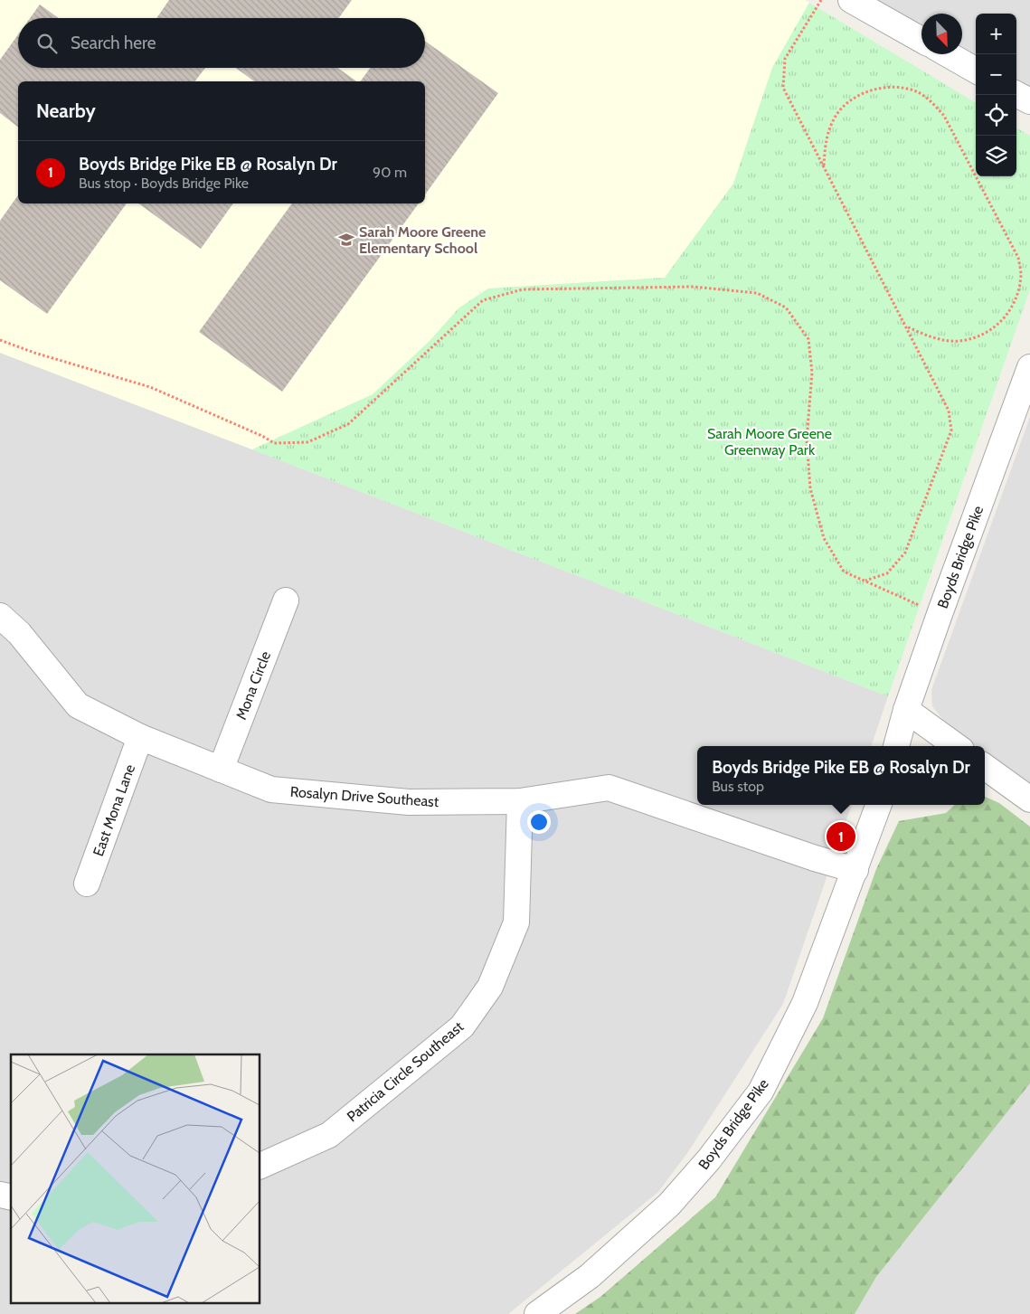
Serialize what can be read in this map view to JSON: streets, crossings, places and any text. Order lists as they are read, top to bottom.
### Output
{
  "streets": {
    "street": [
      "Boyds Bridge Pike",
      "Mona Circle",
      "Rosalyn Drive Southeast",
      "East Mona Lane",
      "Patricia Circle Southeast"
    ]
  },
  "crossings": [
    ["Boyds Bridge Pike", "Rosalyn Drive Southeast"],
    ["Mona Circle", "Rosalyn Drive Southeast"],
    ["Rosalyn Drive Southeast", "East Mona Lane"],
    ["Rosalyn Drive Southeast", "Patricia Circle Southeast"]
  ],
  "parks": ["Sarah Moore Greene Greenway Park"],
  "places": {
    "school or university": ["Sarah Moore Greene Elementary School"]
  },
  "north": "bottom right",
  "page": {
    "map_buttons": ["+", "−"],
    "search": "Search here",
    "heading": "Nearby",
    "list": [
      {
        "mark": "1",
        "name": "Boyds Bridge Pike EB @ Rosalyn Dr",
        "note": "Bus stop · Boyds Bridge Pike",
        "value": "90 m"
      }
    ],
    "popup": ["Boyds Bridge Pike EB @ Rosalyn Dr", "Bus stop"],
    "pins": "1"
  }
}
